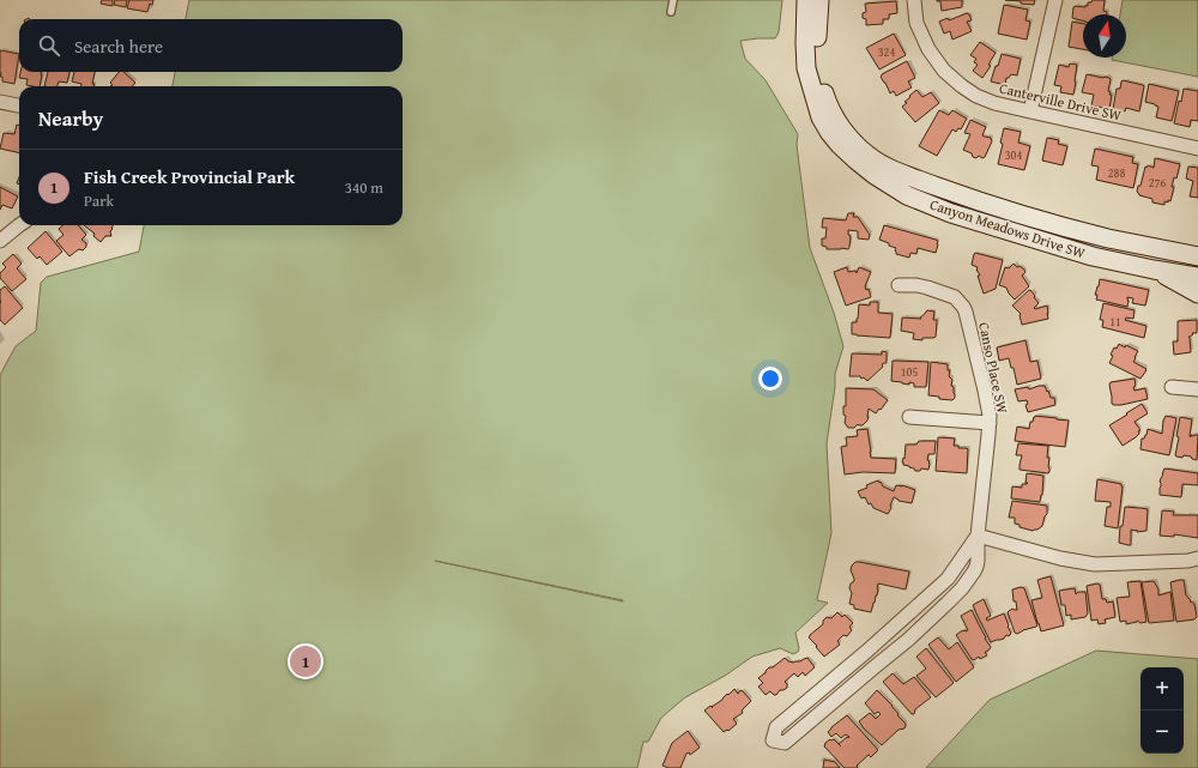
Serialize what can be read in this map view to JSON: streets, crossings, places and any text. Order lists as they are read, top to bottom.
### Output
{
  "streets": {
    "main road": ["Canyon Meadows Drive SW"],
    "street": ["Canterville Drive SW", "Canso Place SW"]
  },
  "house_numbers": [
    "324",
    "304",
    "288",
    "276",
    "11",
    "105"
  ],
  "north": "top",
  "page": {
    "search": "Search here",
    "heading": "Nearby",
    "list": [
      {
        "mark": "1",
        "name": "Fish Creek Provincial Park",
        "note": "Park",
        "value": "340 m"
      }
    ],
    "pins": "1",
    "map_buttons": ["+", "−"]
  }
}
